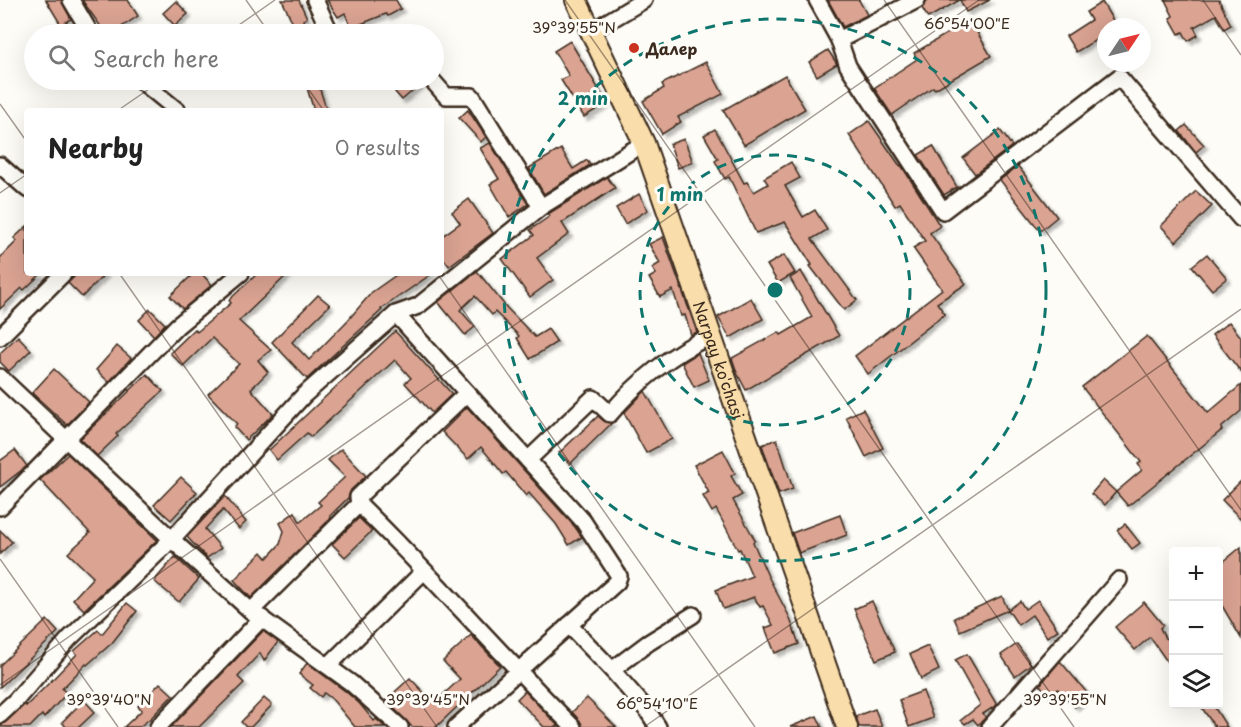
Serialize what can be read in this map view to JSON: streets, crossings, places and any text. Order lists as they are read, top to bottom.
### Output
{
  "streets": {
    "main road": ["Narpay ko'chasi"]
  },
  "places": ["Далер"],
  "north": "top right",
  "page": {
    "search": "Search here",
    "heading": ["Nearby", "0 results"],
    "map_buttons": ["+", "−"]
  },
  "coordinates": [
    "66°54'00\"E",
    "39°39'55\"N",
    "39°39'40\"N",
    "39°39'45\"N",
    "66°54'10\"E"
  ],
  "rings": ["2 min", "1 min"]
}
